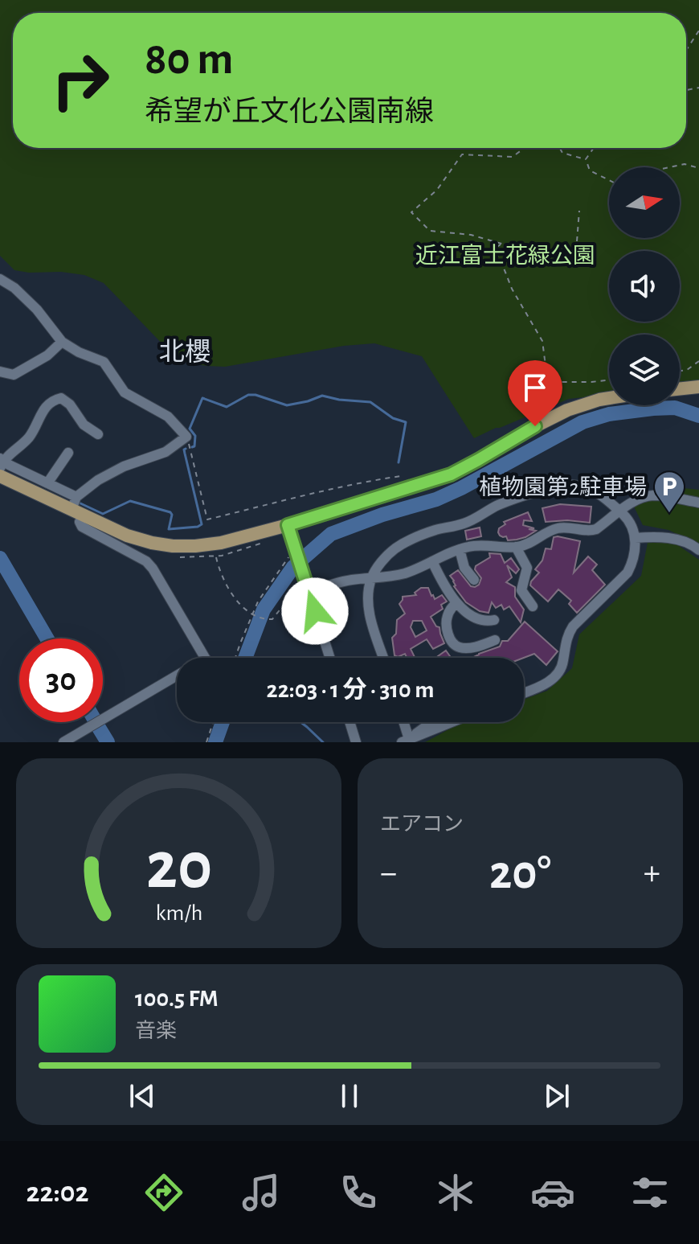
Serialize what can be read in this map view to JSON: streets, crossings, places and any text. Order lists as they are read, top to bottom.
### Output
{
  "districts": ["北櫻"],
  "parks": ["近江富士花緑公園"],
  "places": {
    "parking": ["植物園第2駐車場"]
  },
  "north": "right",
  "page": {
    "turn": ["80 m", "希望が丘文化公園南線"],
    "limit": "30",
    "trip": "22:03 · 1 分 · 310 m",
    "tile": "エアコン",
    "heat": ["−", "20°", "+"],
    "song": ["100.5 FM", "音楽"],
    "tabs": "22:02",
    "gauge": ["20", "km/h"]
  }
}
